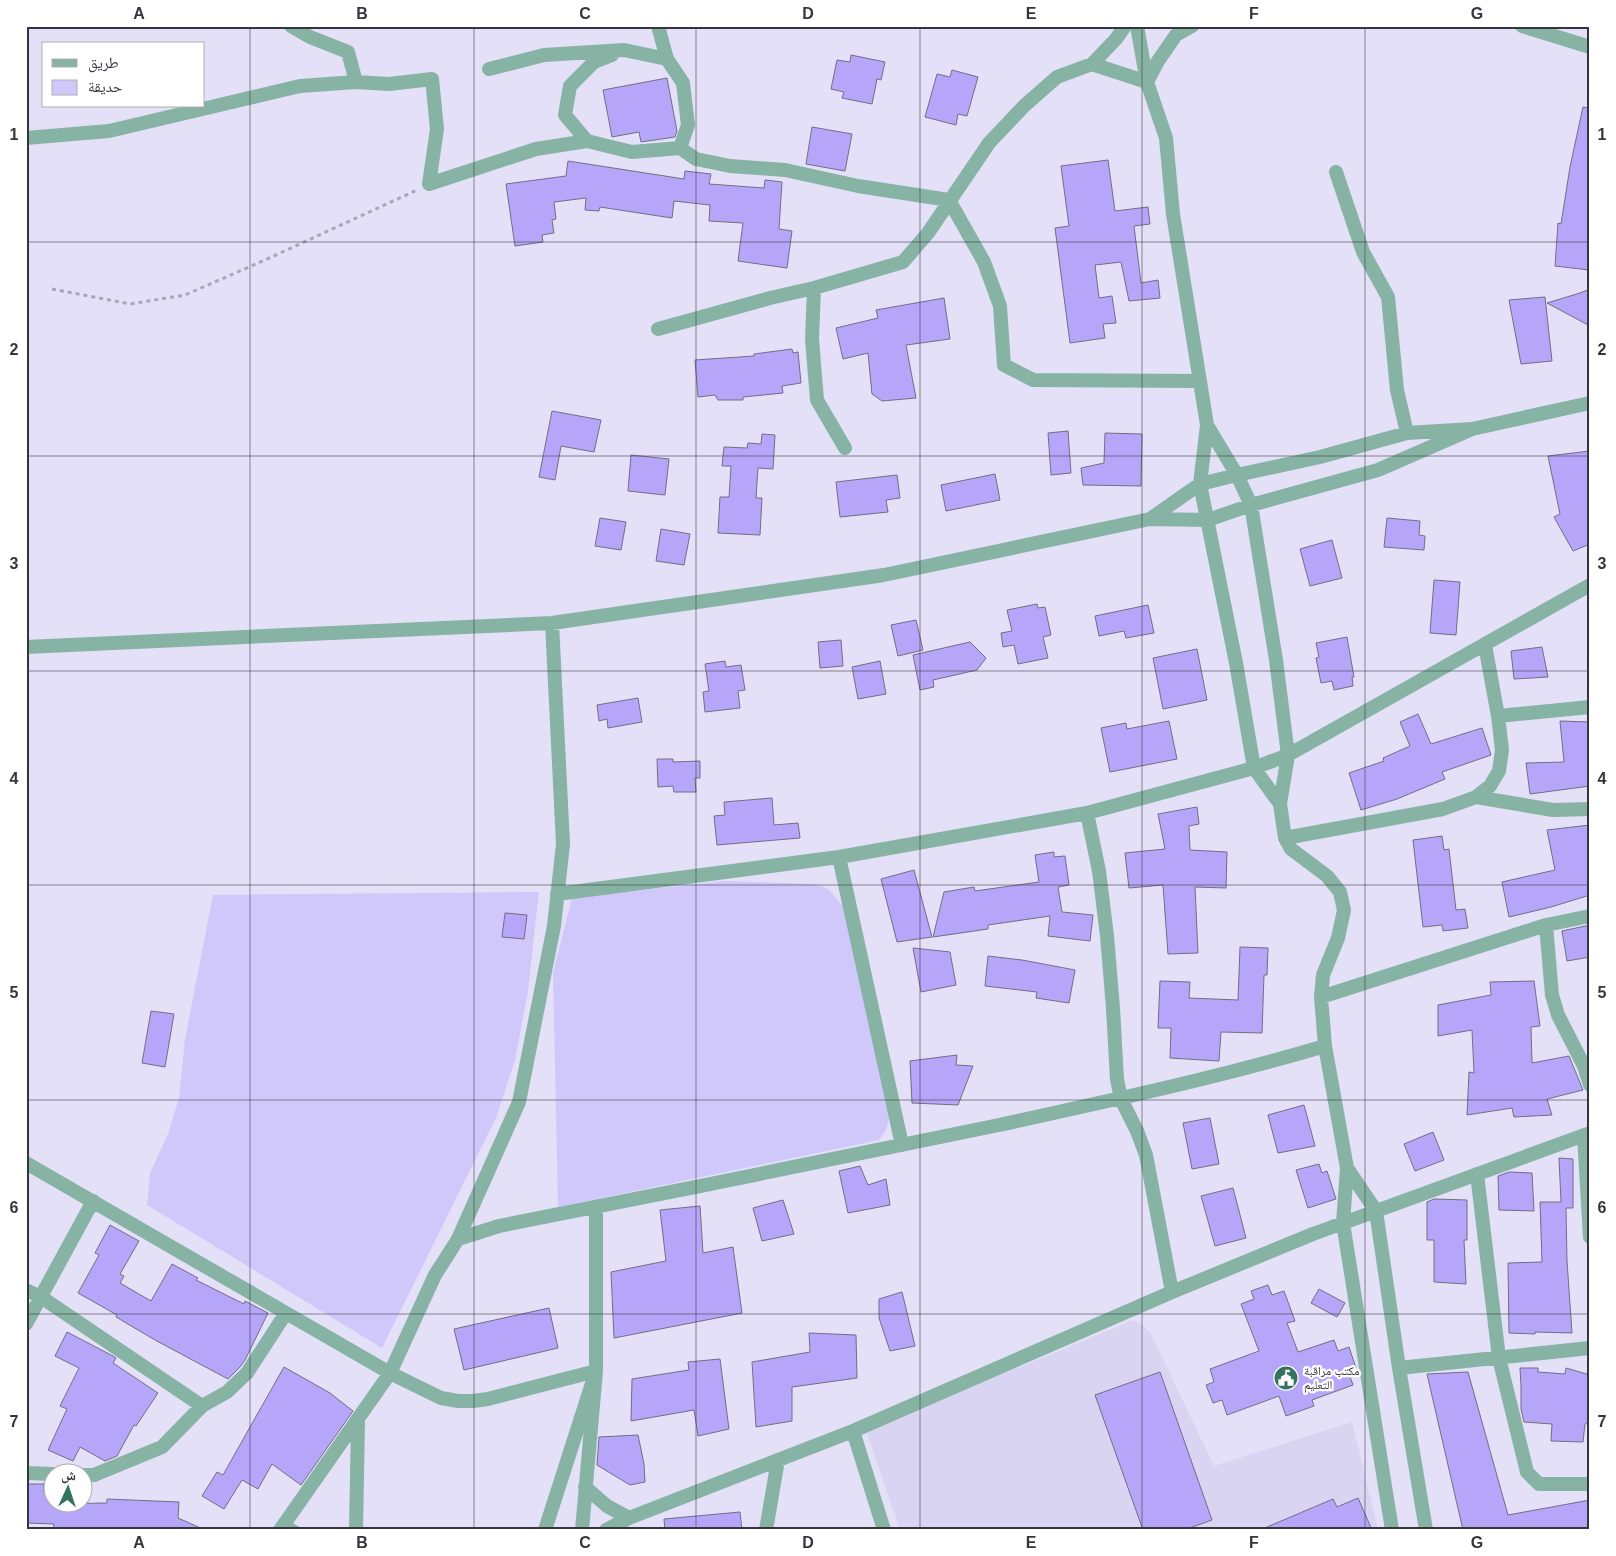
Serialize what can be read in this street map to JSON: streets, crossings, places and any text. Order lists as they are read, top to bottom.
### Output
{
  "places": {
    "public building": ["مكتب مراقبة التعليم"]
  },
  "legend": ["طريق", "حديقة"],
  "north": "top",
  "grid": {
    "columns": [
      "A",
      "B",
      "C",
      "D",
      "E",
      "F",
      "G"
    ],
    "rows": [
      "1",
      "2",
      "3",
      "4",
      "5",
      "6",
      "7"
    ]
  }
}
